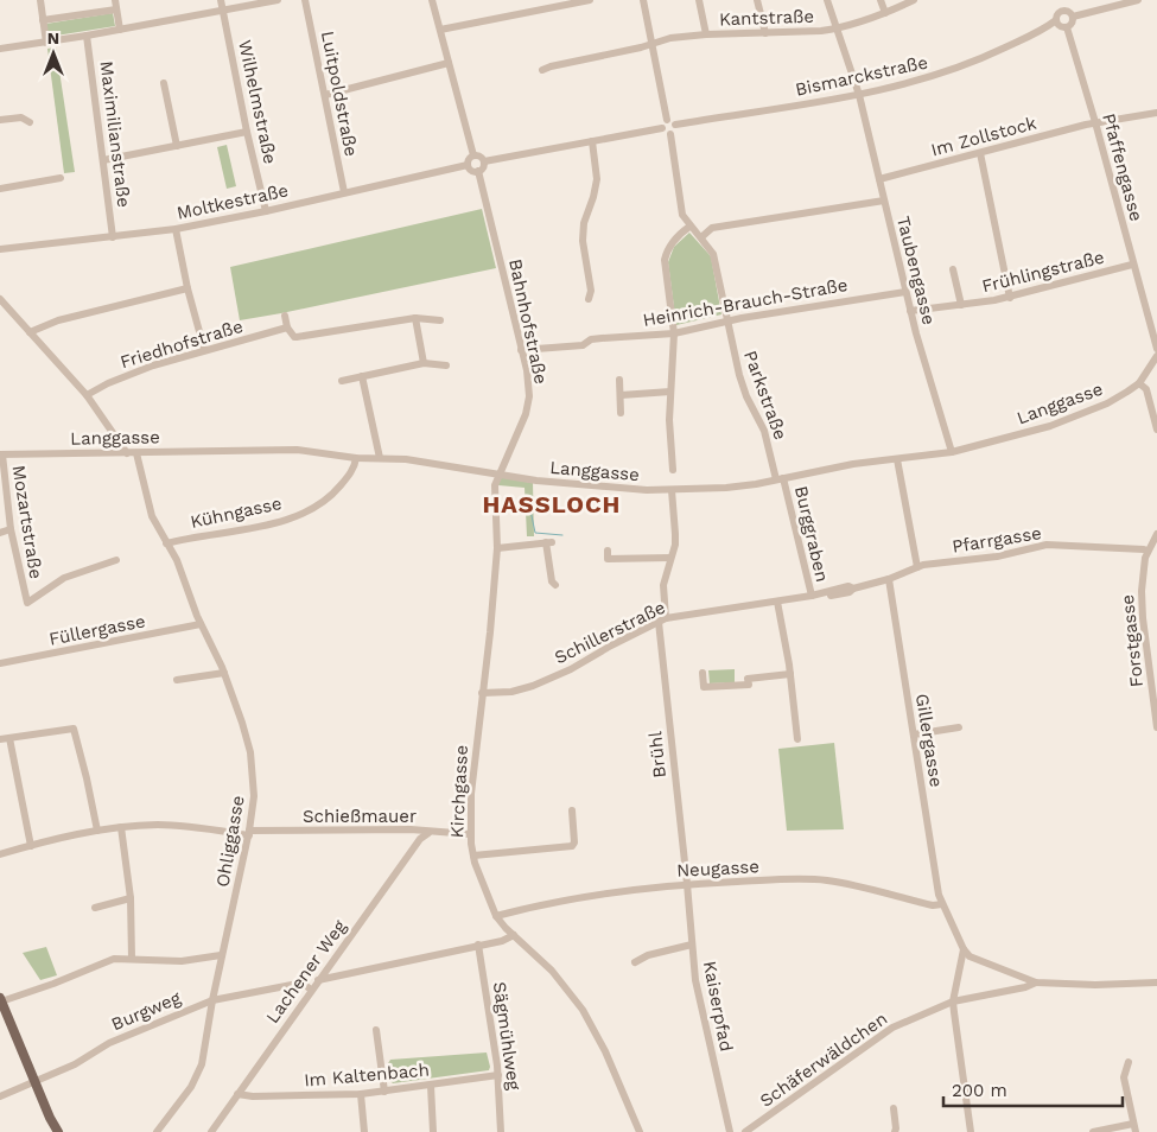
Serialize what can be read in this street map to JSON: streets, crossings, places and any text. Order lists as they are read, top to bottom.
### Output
{
  "streets": {
    "street": [
      "Kantstraße",
      "Bismarckstraße",
      "Luitpoldstraße",
      "Wilhelmstraße",
      "Maximilianstraße",
      "Im Zollstock",
      "Pfaffengasse",
      "Moltkestraße",
      "Taubengasse",
      "Frühlingstraße",
      "Heinrich-Brauch-Straße",
      "Bahnhofstraße",
      "Friedhofstraße",
      "Parkstraße",
      "Langgasse",
      "Kühngasse",
      "Mozartstraße",
      "Burggraben",
      "Pfarrgasse",
      "Füllergasse",
      "Schillerstraße",
      "Forstgasse",
      "Gillergasse",
      "Brühl",
      "Kirchgasse",
      "Schießmauer",
      "Ohliggasse",
      "Neugasse",
      "Lachener Weg",
      "Kaiserpfad",
      "Burgweg",
      "Sägmühlweg",
      "Schäferwäldchen",
      "Im Kaltenbach"
    ]
  },
  "crossings": [
    ["Kantstraße", "Taubengasse"],
    ["Bismarckstraße", "Pfaffengasse"],
    ["Bismarckstraße", "Taubengasse"],
    ["Luitpoldstraße", "Moltkestraße"],
    ["Wilhelmstraße", "Moltkestraße"],
    ["Maximilianstraße", "Moltkestraße"],
    ["Im Zollstock", "Pfaffengasse"],
    ["Im Zollstock", "Taubengasse"],
    ["Pfaffengasse", "Frühlingstraße"],
    ["Moltkestraße", "Bahnhofstraße"],
    ["Taubengasse", "Frühlingstraße"],
    ["Taubengasse", "Heinrich-Brauch-Straße"],
    ["Taubengasse", "Langgasse"],
    ["Heinrich-Brauch-Straße", "Bahnhofstraße"],
    ["Heinrich-Brauch-Straße", "Parkstraße"],
    ["Bahnhofstraße", "Langgasse"],
    ["Bahnhofstraße", "Kirchgasse"],
    ["Parkstraße", "Langgasse"],
    ["Parkstraße", "Burggraben"],
    ["Langgasse", "Kühngasse"],
    ["Langgasse", "Mozartstraße"],
    ["Langgasse", "Burggraben"],
    ["Langgasse", "Brühl"],
    ["Langgasse", "Kirchgasse"],
    ["Langgasse", "Ohliggasse"],
    ["Kühngasse", "Ohliggasse"],
    ["Burggraben", "Schillerstraße"],
    ["Pfarrgasse", "Schillerstraße"],
    ["Pfarrgasse", "Forstgasse"],
    ["Pfarrgasse", "Gillergasse"],
    ["Füllergasse", "Ohliggasse"],
    ["Schillerstraße", "Gillergasse"],
    ["Schillerstraße", "Brühl"],
    ["Schillerstraße", "Kirchgasse"],
    ["Gillergasse", "Neugasse"],
    ["Brühl", "Neugasse"],
    ["Brühl", "Kaiserpfad"],
    ["Kirchgasse", "Schießmauer"],
    ["Kirchgasse", "Neugasse"],
    ["Schießmauer", "Ohliggasse"],
    ["Schießmauer", "Lachener Weg"],
    ["Ohliggasse", "Burgweg"],
    ["Neugasse", "Kaiserpfad"],
    ["Lachener Weg", "Burgweg"],
    ["Lachener Weg", "Im Kaltenbach"],
    ["Sägmühlweg", "Im Kaltenbach"]
  ],
  "districts": ["HASSLOCH"],
  "scale_bar": "200 m",
  "north": "top"
}
